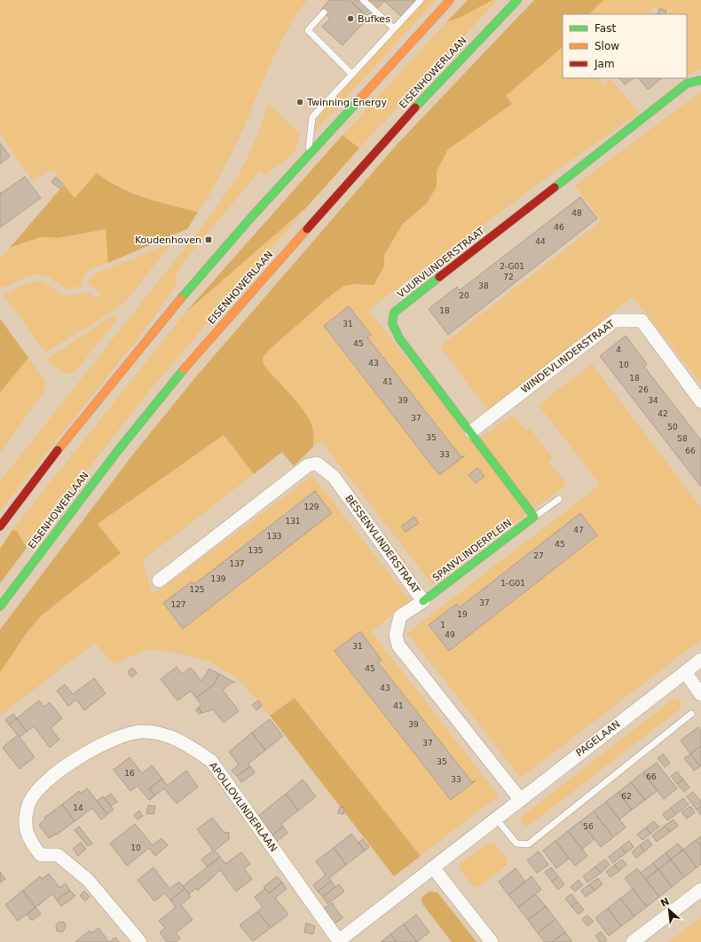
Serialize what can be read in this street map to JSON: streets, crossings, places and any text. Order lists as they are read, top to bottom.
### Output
{
  "streets": {
    "main road": ["EISENHOWERLAAN", "VUURVLINDERSTRAAT", "SPANVLINDERPLEIN"],
    "street": [
      "WINDEVLINDERSTRAAT",
      "BESSENVLINDERSTRAAT",
      "PAGELAAN",
      "APOLLOVLINDERLAAN"
    ]
  },
  "crossings": [
    ["VUURVLINDERSTRAAT", "WINDEVLINDERSTRAAT"],
    ["VUURVLINDERSTRAAT", "SPANVLINDERPLEIN"],
    ["BESSENVLINDERSTRAAT", "SPANVLINDERPLEIN"],
    ["BESSENVLINDERSTRAAT", "PAGELAAN"],
    ["PAGELAAN", "APOLLOVLINDERLAAN"]
  ],
  "places": {
    "other": ["Bufkes", "Twinning Energy"],
    "transit": ["Koudenhoven"]
  },
  "house_numbers": [
    "48",
    "46",
    "44",
    "2-G01",
    "72",
    "38",
    "20",
    "18",
    "31",
    "45",
    "4",
    "43",
    "10",
    "18",
    "41",
    "26",
    "39",
    "34",
    "42",
    "37",
    "50",
    "35",
    "58",
    "66",
    "33",
    "129",
    "131",
    "47",
    "133",
    "45",
    "135",
    "27",
    "137",
    "139",
    "1-G01",
    "125",
    "37",
    "127",
    "19",
    "1",
    "49",
    "31",
    "45",
    "43",
    "41",
    "39",
    "37",
    "35",
    "16",
    "66",
    "33",
    "62",
    "14",
    "56",
    "10"
  ],
  "legend": ["Fast", "Slow", "Jam"],
  "north": "top left"
}
